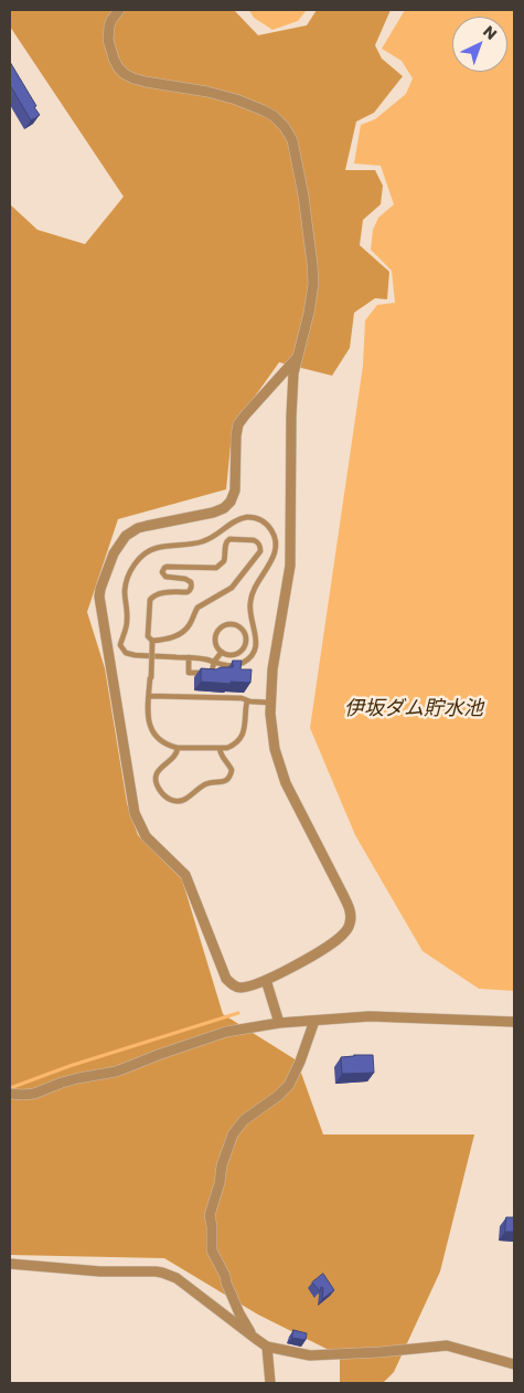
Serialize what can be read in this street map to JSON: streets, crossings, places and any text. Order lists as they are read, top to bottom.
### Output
{
  "water": ["伊坂ダム貯水池"],
  "north": "top right"
}
